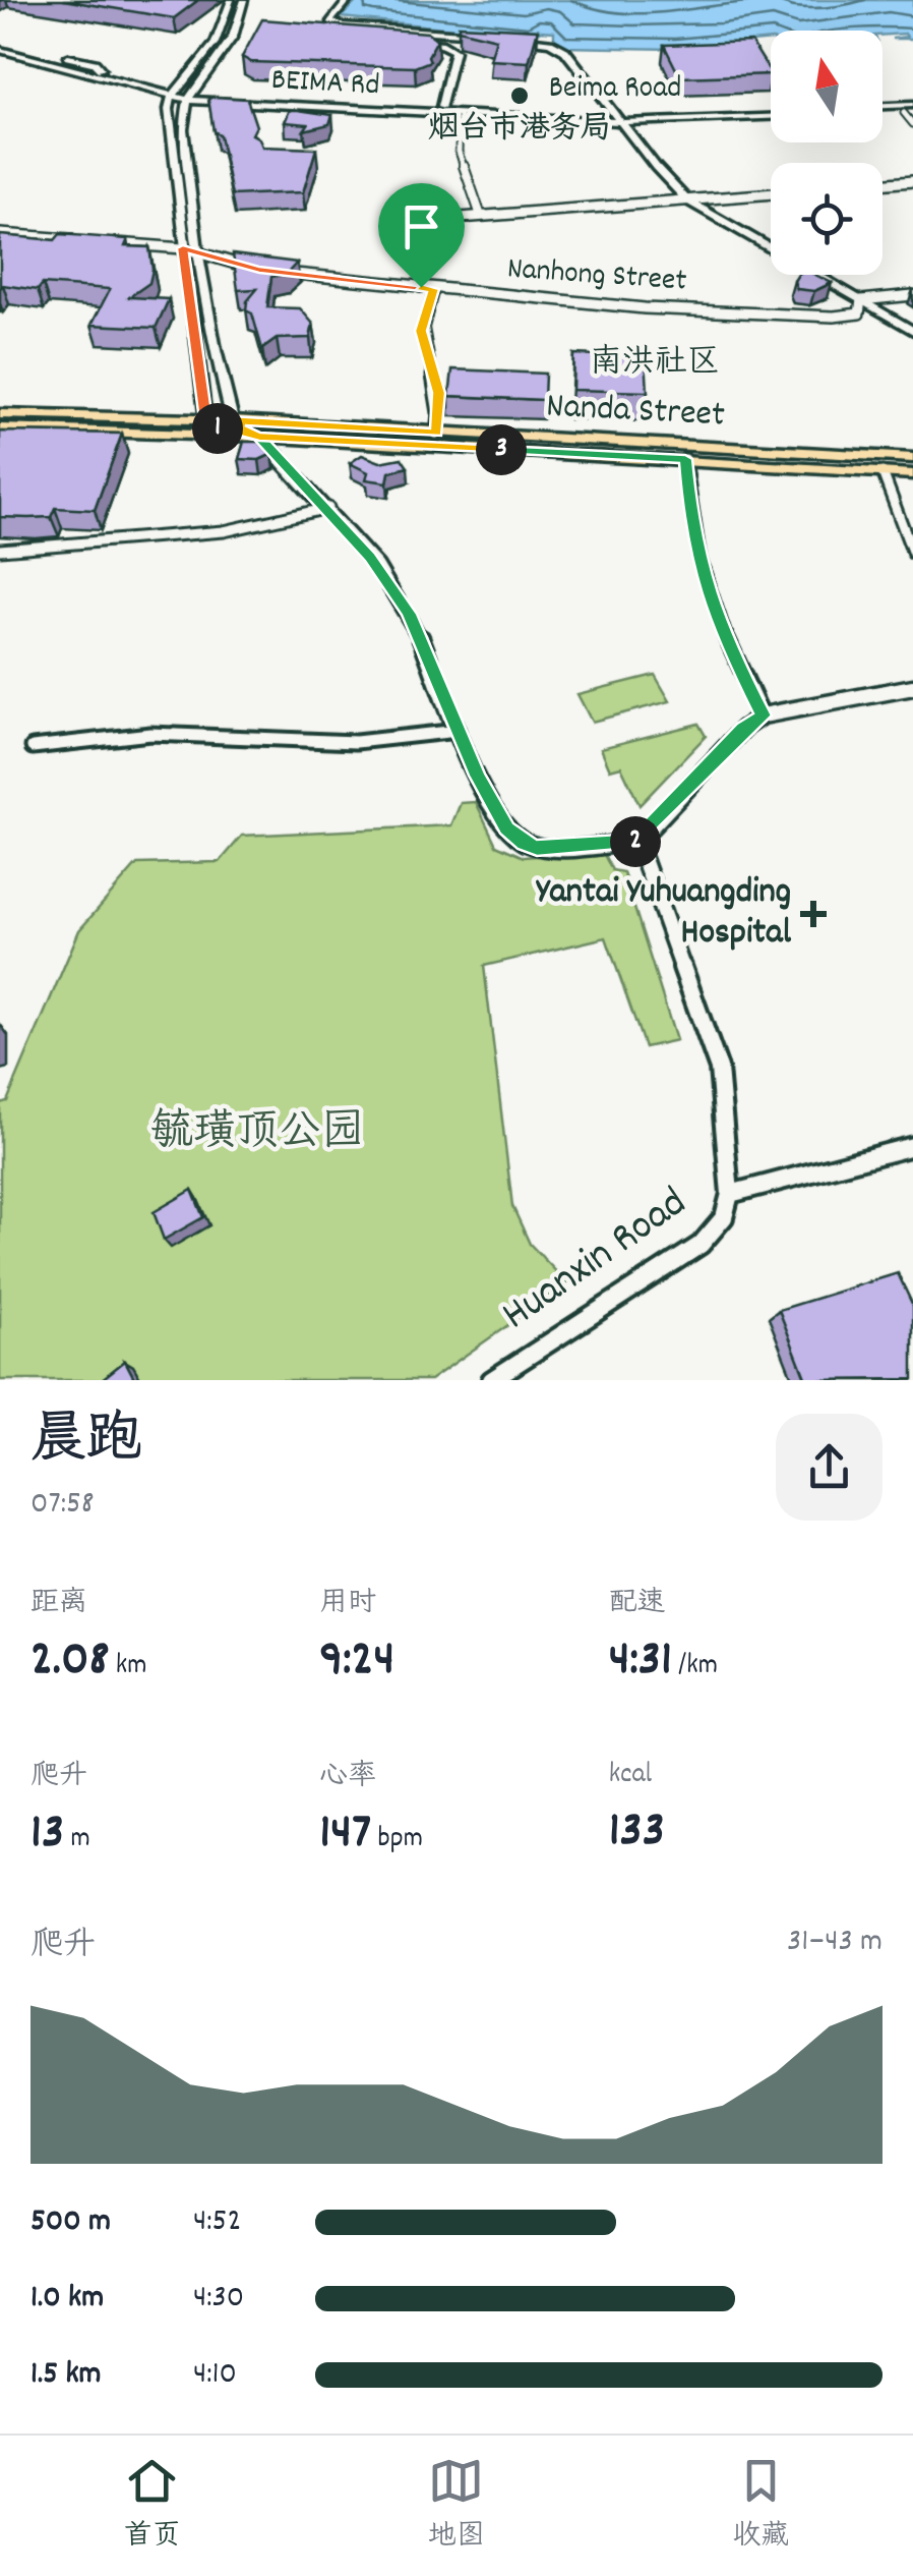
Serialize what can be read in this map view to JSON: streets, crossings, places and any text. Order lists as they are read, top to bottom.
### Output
{
  "streets": {
    "main road": ["BEIMA Rd", "Beima Road", "Nanda Street"],
    "street": ["Nanhong Street", "Huanxin Road"]
  },
  "crossings": [
    ["BEIMA Rd", "Beima Road"]
  ],
  "districts": ["南洪社区"],
  "parks": ["毓璜顶公园"],
  "places": {
    "other": ["烟台市港务局"],
    "health": ["Yantai Yuhuangding Hospital"]
  },
  "north": "top",
  "page": {
    "pins": ["1", "3", "2"],
    "heading": ["晨跑", "07:58"],
    "stats": [
      ["距离", "2.08 km"],
      ["用时", "9:24"],
      ["配速", "4:31 /km"],
      ["爬升", "13 m"],
      ["心率", "147 bpm"],
      ["kcal", "133"]
    ],
    "chart": ["爬升", "31–43 m"],
    "list": [
      {
        "name": "500 m",
        "note": "4:52"
      },
      {
        "name": "1.0 km",
        "note": "4:30"
      },
      {
        "name": "1.5 km",
        "note": "4:10"
      }
    ],
    "tabs": ["首页", "地图", "收藏"]
  }
}
